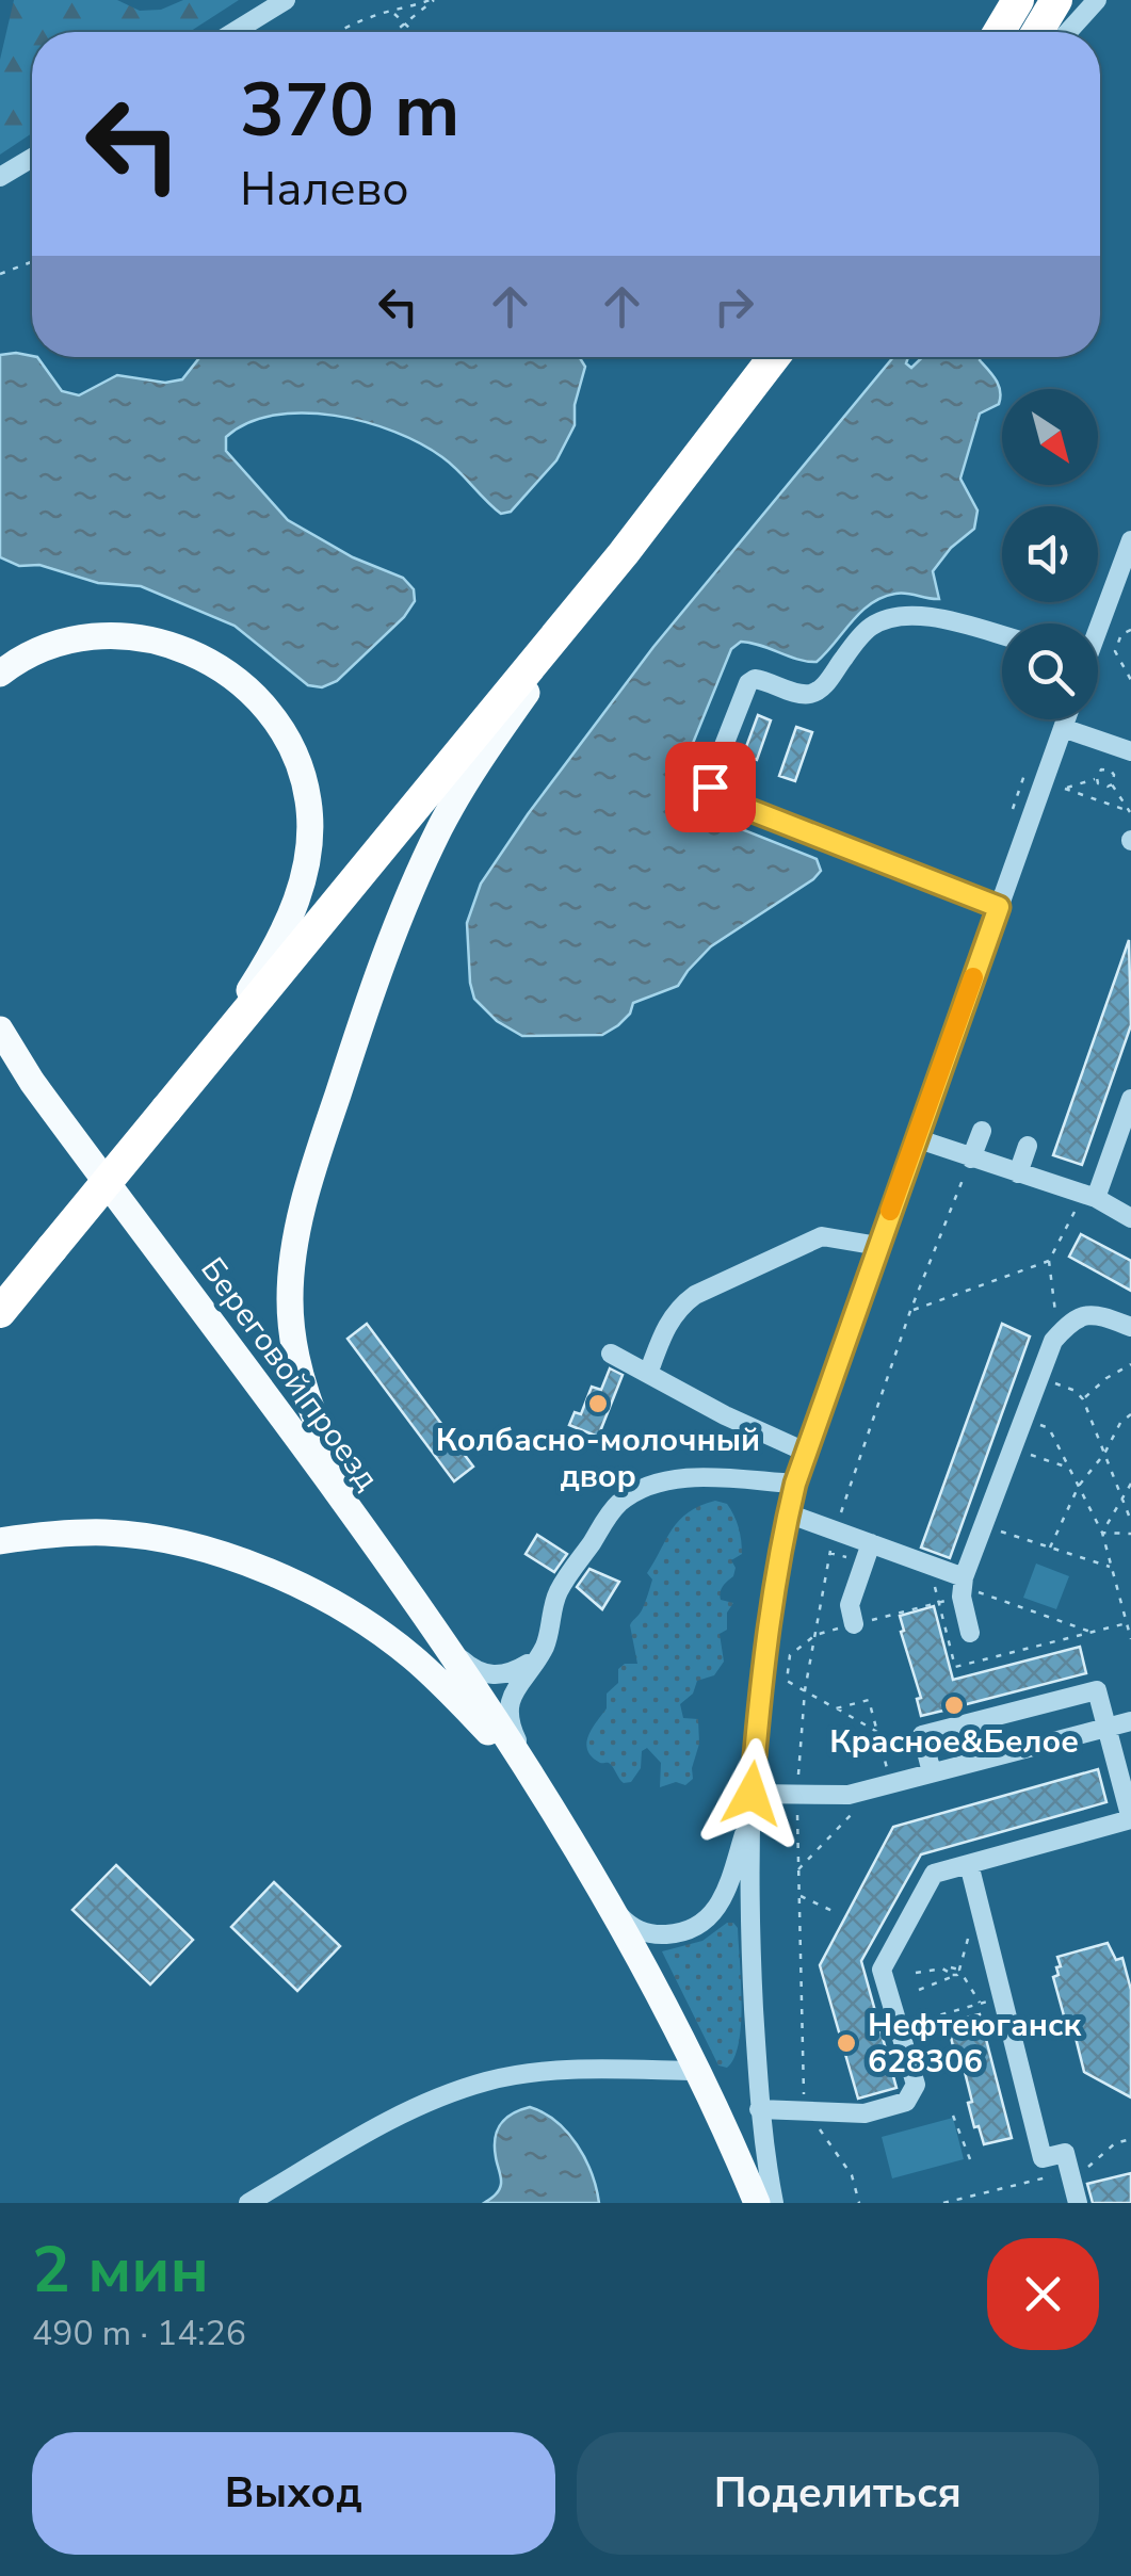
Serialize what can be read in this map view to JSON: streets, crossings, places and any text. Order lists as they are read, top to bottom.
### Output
{
  "streets": {
    "main road": ["Береговой проезд"]
  },
  "places": ["Колбасно-молочный двор", "Красное&Белое", "Нефтеюганск 628306"],
  "north": "bottom right",
  "page": {
    "turn": ["370 m", "Налево"],
    "heading": ["2 мин", "490 m · 14:26"],
    "buttons": ["Выход", "Поделиться"]
  }
}
